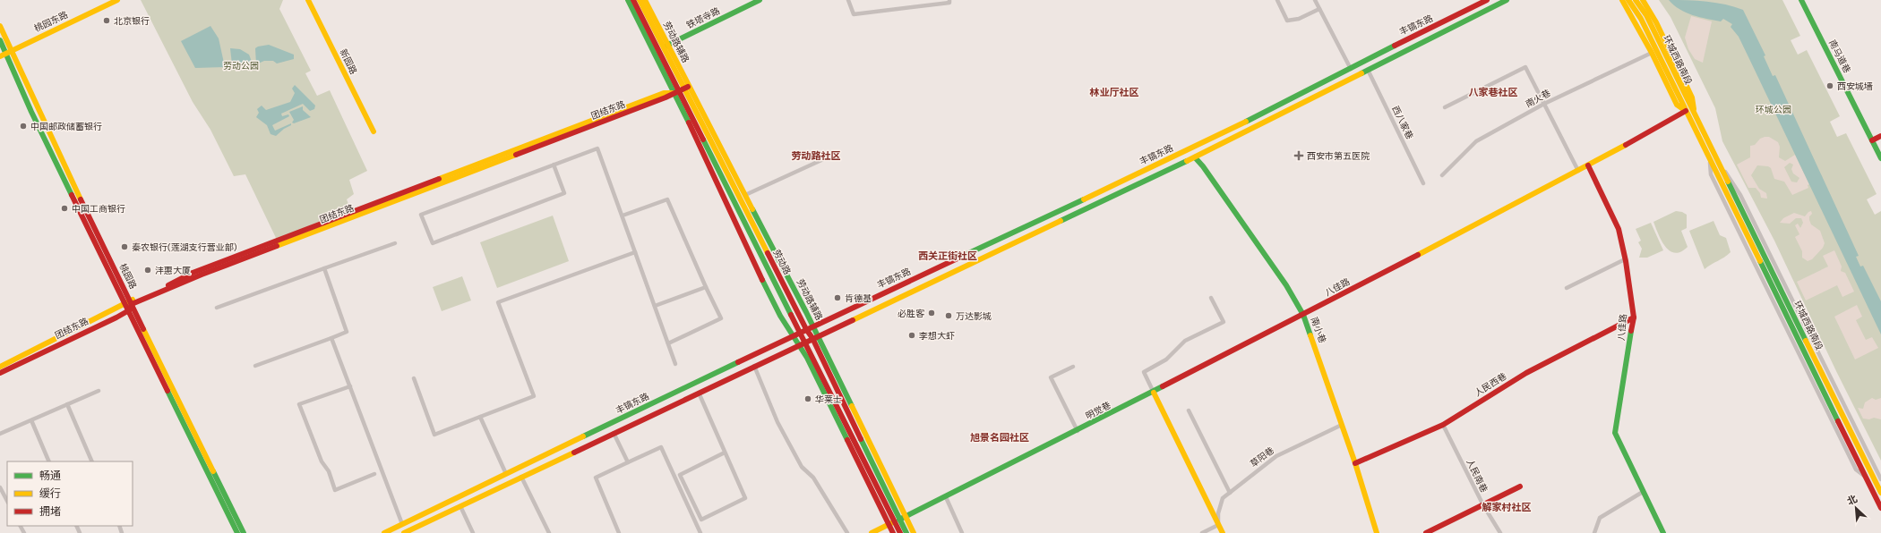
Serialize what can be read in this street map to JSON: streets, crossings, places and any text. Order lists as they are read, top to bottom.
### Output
{
  "streets": {
    "main road": [
      "铁塔寺路",
      "桃园东路",
      "丰镐东路",
      "劳动路辅路",
      "南马道巷",
      "环城西路南段",
      "新园路",
      "团结东路",
      "劳动路",
      "桃园路",
      "八佳路",
      "南小巷",
      "人民西巷",
      "明觉巷"
    ],
    "street": [
      "南火巷",
      "西八家巷",
      "草阳巷",
      "人民南巷"
    ]
  },
  "crossings": [
    ["铁塔寺路", "劳动路辅路"],
    ["铁塔寺路", "劳动路"],
    ["桃园东路", "桃园路"],
    ["丰镐东路", "劳动路辅路"],
    ["丰镐东路", "西八家巷"],
    ["丰镐东路", "劳动路"],
    ["丰镐东路", "南小巷"],
    ["劳动路辅路", "团结东路"],
    ["劳动路辅路", "劳动路"],
    ["劳动路辅路", "明觉巷"],
    ["环城西路南段", "八佳路"],
    ["团结东路", "劳动路"],
    ["团结东路", "桃园路"],
    ["劳动路", "明觉巷"],
    ["八佳路", "南小巷"],
    ["八佳路", "人民西巷"],
    ["八佳路", "明觉巷"],
    ["南小巷", "人民西巷"],
    ["南小巷", "明觉巷"],
    ["南小巷", "草阳巷"],
    ["人民西巷", "人民南巷"]
  ],
  "districts": [
    "林业厅社区",
    "八家巷社区",
    "劳动路社区",
    "西关正街社区",
    "旭景名园社区",
    "解家村社区"
  ],
  "parks": ["劳动公园", "环城公园"],
  "places": {
    "other": [
      "北京银行",
      "西安城墙",
      "中国邮政储蓄银行",
      "中国工商银行",
      "秦农银行(莲湖支行营业部)",
      "沣惠大厦",
      "肯德基",
      "必胜客",
      "万达影城",
      "李想大虾",
      "华莱士"
    ],
    "health": ["西安市第五医院"]
  },
  "legend": ["畅通", "缓行", "拥堵"],
  "north": "top left"
}
